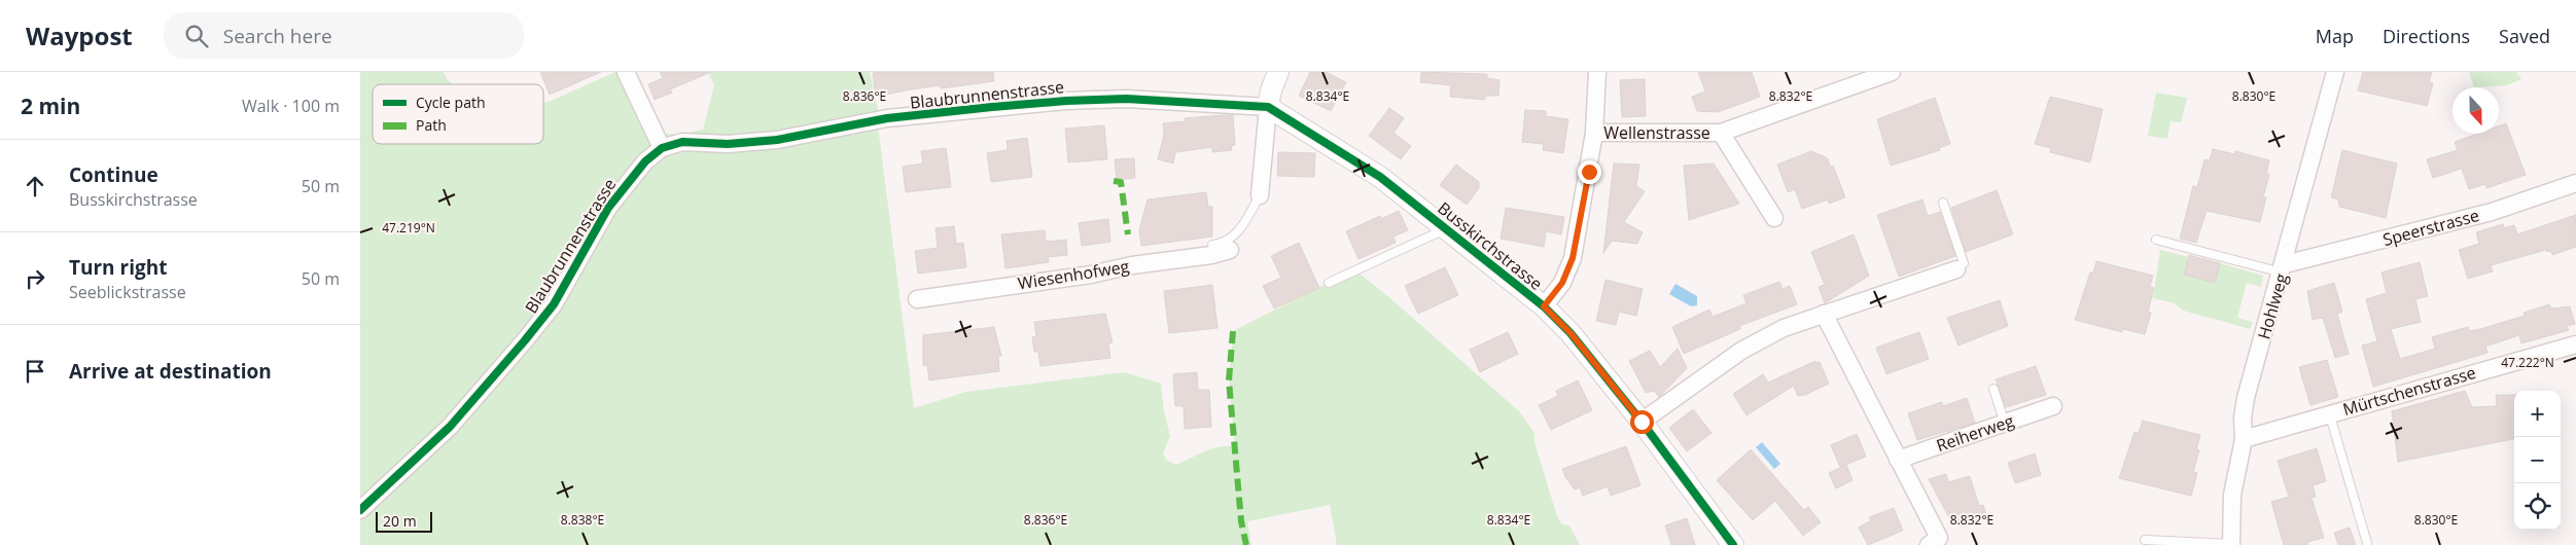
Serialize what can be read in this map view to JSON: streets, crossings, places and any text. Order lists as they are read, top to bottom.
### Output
{
  "streets": {
    "street": [
      "Blaubrunnenstrasse",
      "Wellenstrasse",
      "Speerstrasse",
      "Busskirchstrasse",
      "Wiesenhofweg",
      "Hohlweg",
      "Mürtschenstrasse",
      "Reiherweg"
    ]
  },
  "crossings": [
    ["Blaubrunnenstrasse", "Busskirchstrasse"],
    ["Speerstrasse", "Hohlweg"],
    ["Hohlweg", "Mürtschenstrasse"]
  ],
  "legend": ["Cycle path", "Path"],
  "scale_bar": "20 m",
  "north": "bottom",
  "page": {
    "header": "Waypost",
    "search": "Search here",
    "nav": ["Map", "Directions", "Saved"],
    "heading": ["2 min", "Walk · 100 m"],
    "list": [
      ["Continue", "Busskirchstrasse", "50 m"],
      ["Turn right", "Seeblickstrasse", "50 m"],
      "Arrive at destination"
    ],
    "map_buttons": ["+", "−"],
    "scale": "20 m"
  },
  "coordinates": [
    "8.836°E",
    "8.834°E",
    "8.832°E",
    "8.830°E",
    "47.219°N",
    "47.222°N",
    "8.838°E"
  ]
}
